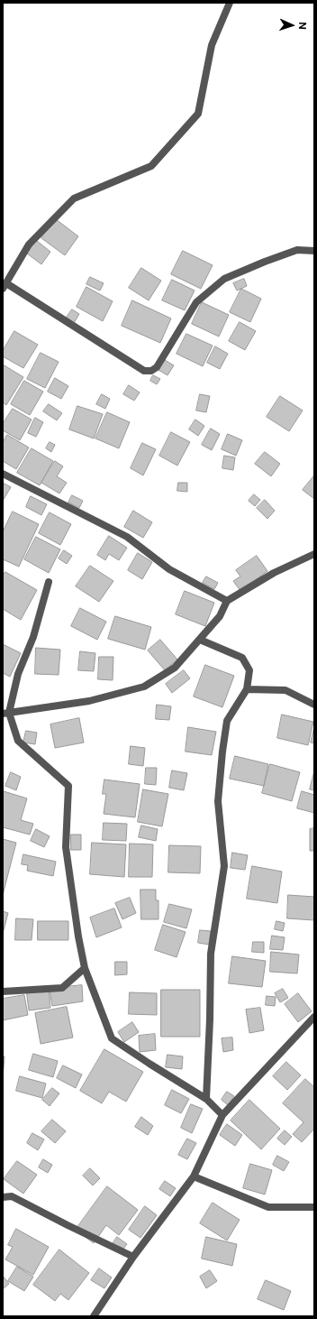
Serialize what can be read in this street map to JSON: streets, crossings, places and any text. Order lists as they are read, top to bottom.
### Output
{
  "north": "right"
}
